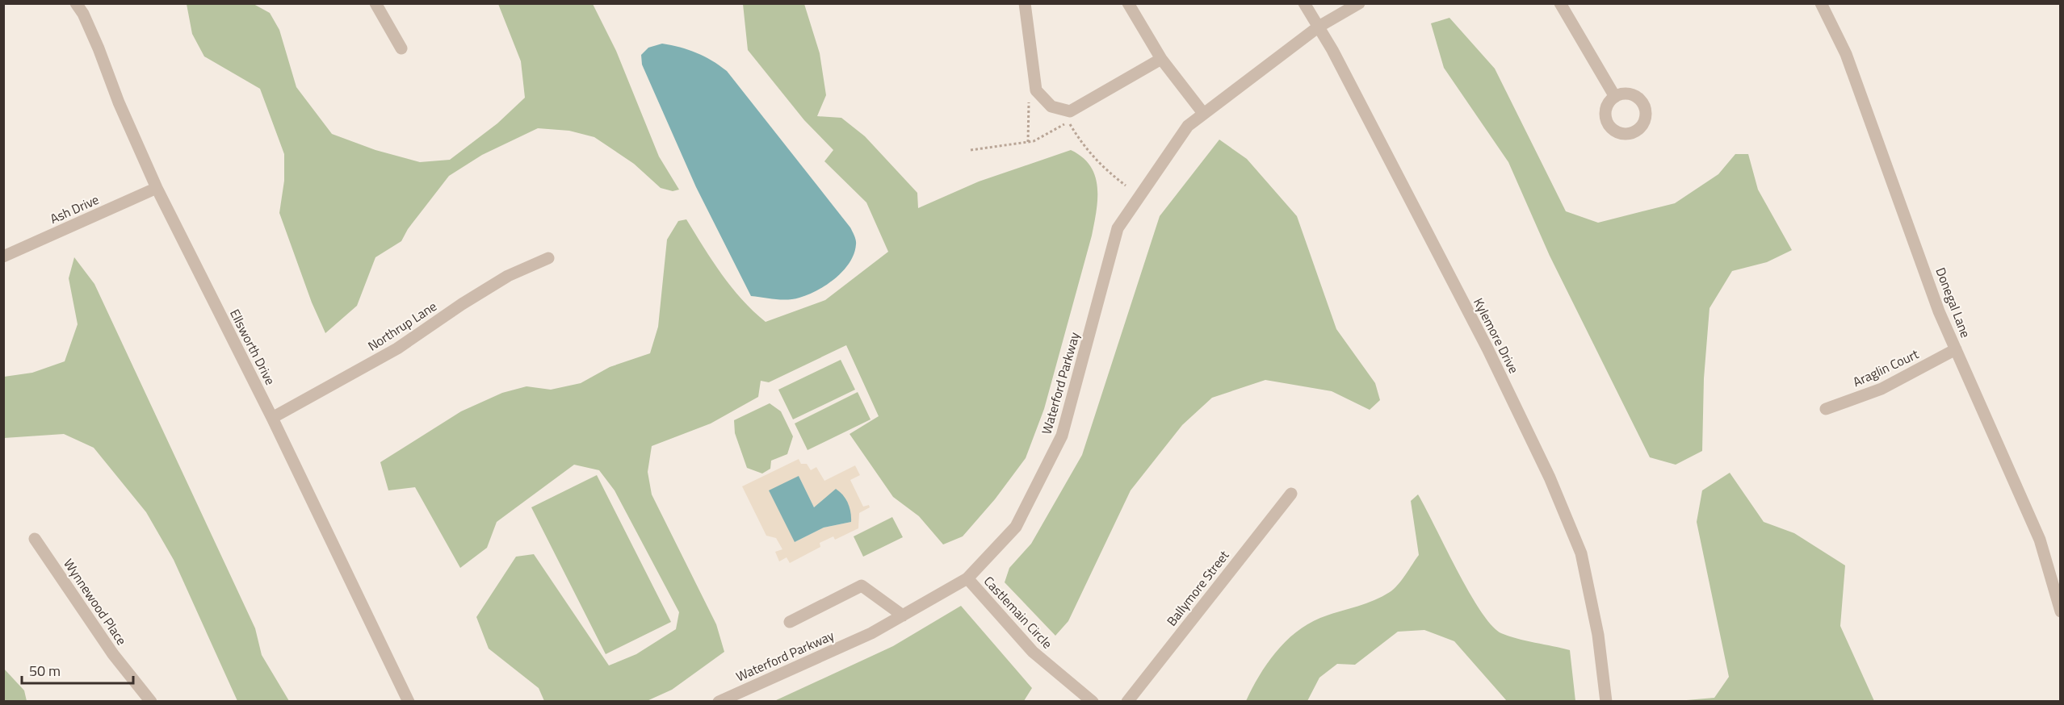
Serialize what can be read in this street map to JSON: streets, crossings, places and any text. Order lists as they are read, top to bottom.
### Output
{
  "streets": {
    "street": [
      "Ash Drive",
      "Donegal Lane",
      "Northrup Lane",
      "Kylemore Drive",
      "Ellsworth Drive",
      "Araglin Court",
      "Waterford Parkway",
      "Ballymore Street",
      "Wynnewood Place",
      "Castlemain Circle"
    ]
  },
  "crossings": [
    ["Ash Drive", "Ellsworth Drive"],
    ["Donegal Lane", "Araglin Court"],
    ["Northrup Lane", "Ellsworth Drive"],
    ["Kylemore Drive", "Waterford Parkway"],
    ["Waterford Parkway", "Castlemain Circle"]
  ],
  "scale_bar": "50 m"
}
